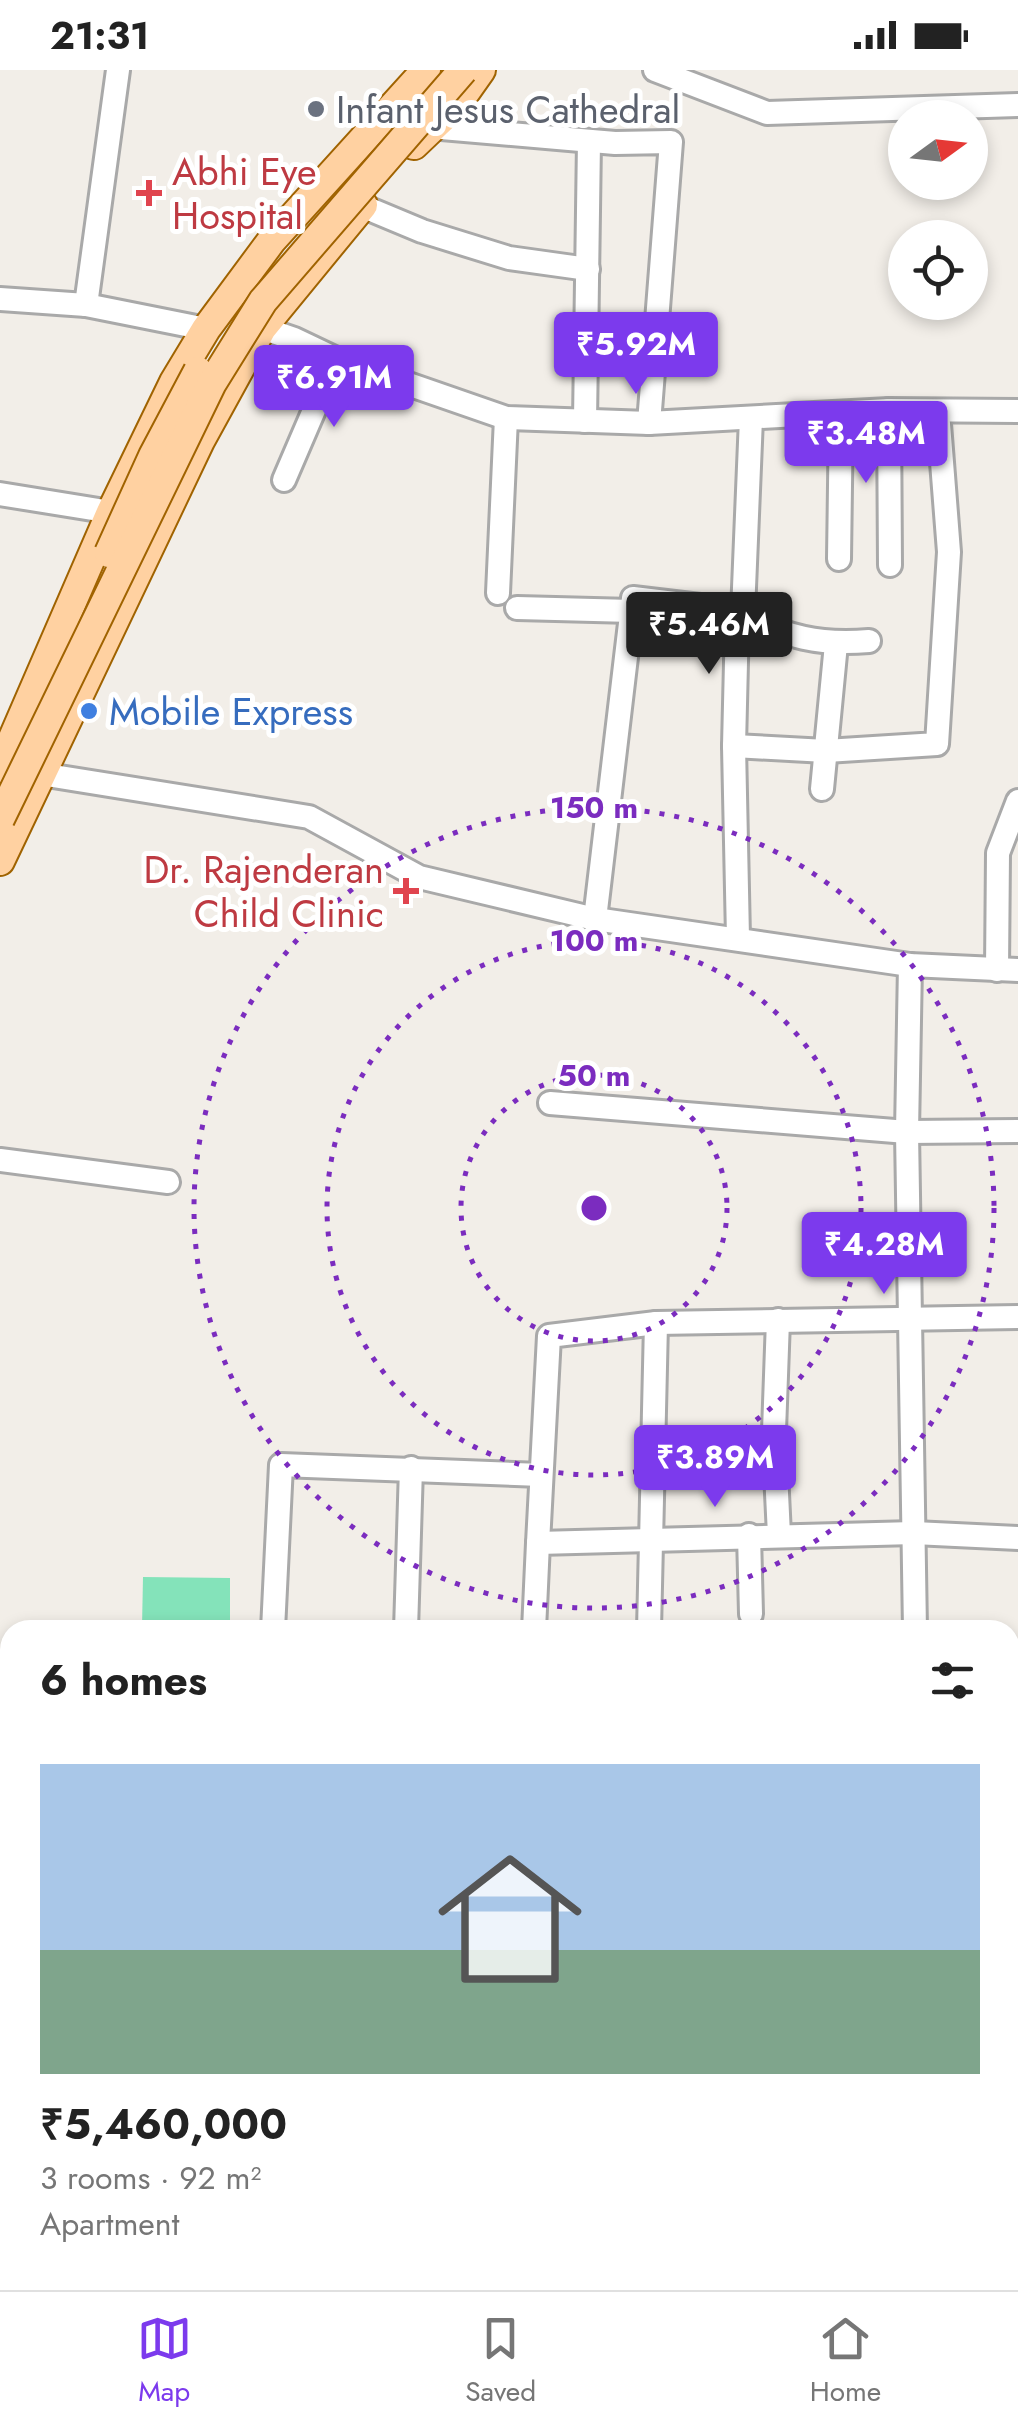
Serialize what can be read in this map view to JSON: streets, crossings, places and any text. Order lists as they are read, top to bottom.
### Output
{
  "places": {
    "other": ["Infant Jesus Cathedral", "Mobile Express"],
    "health": ["Abhi Eye Hospital", "Dr. Rajenderan Child Clinic"]
  },
  "north": "right",
  "page": {
    "status": "21:31",
    "price": [
      "₹5.92M",
      "₹6.91M",
      "₹3.48M",
      "₹5.46M",
      "₹4.28M",
      "₹3.89M"
    ],
    "heading": "6 homes",
    "list": [
      {
        "name": "₹5,460,000",
        "note": "3 rooms · 92 m² · Apartment"
      }
    ],
    "tabs": ["Map", "Saved", "Home"]
  },
  "rings": ["150 m", "100 m", "50 m"]
}
